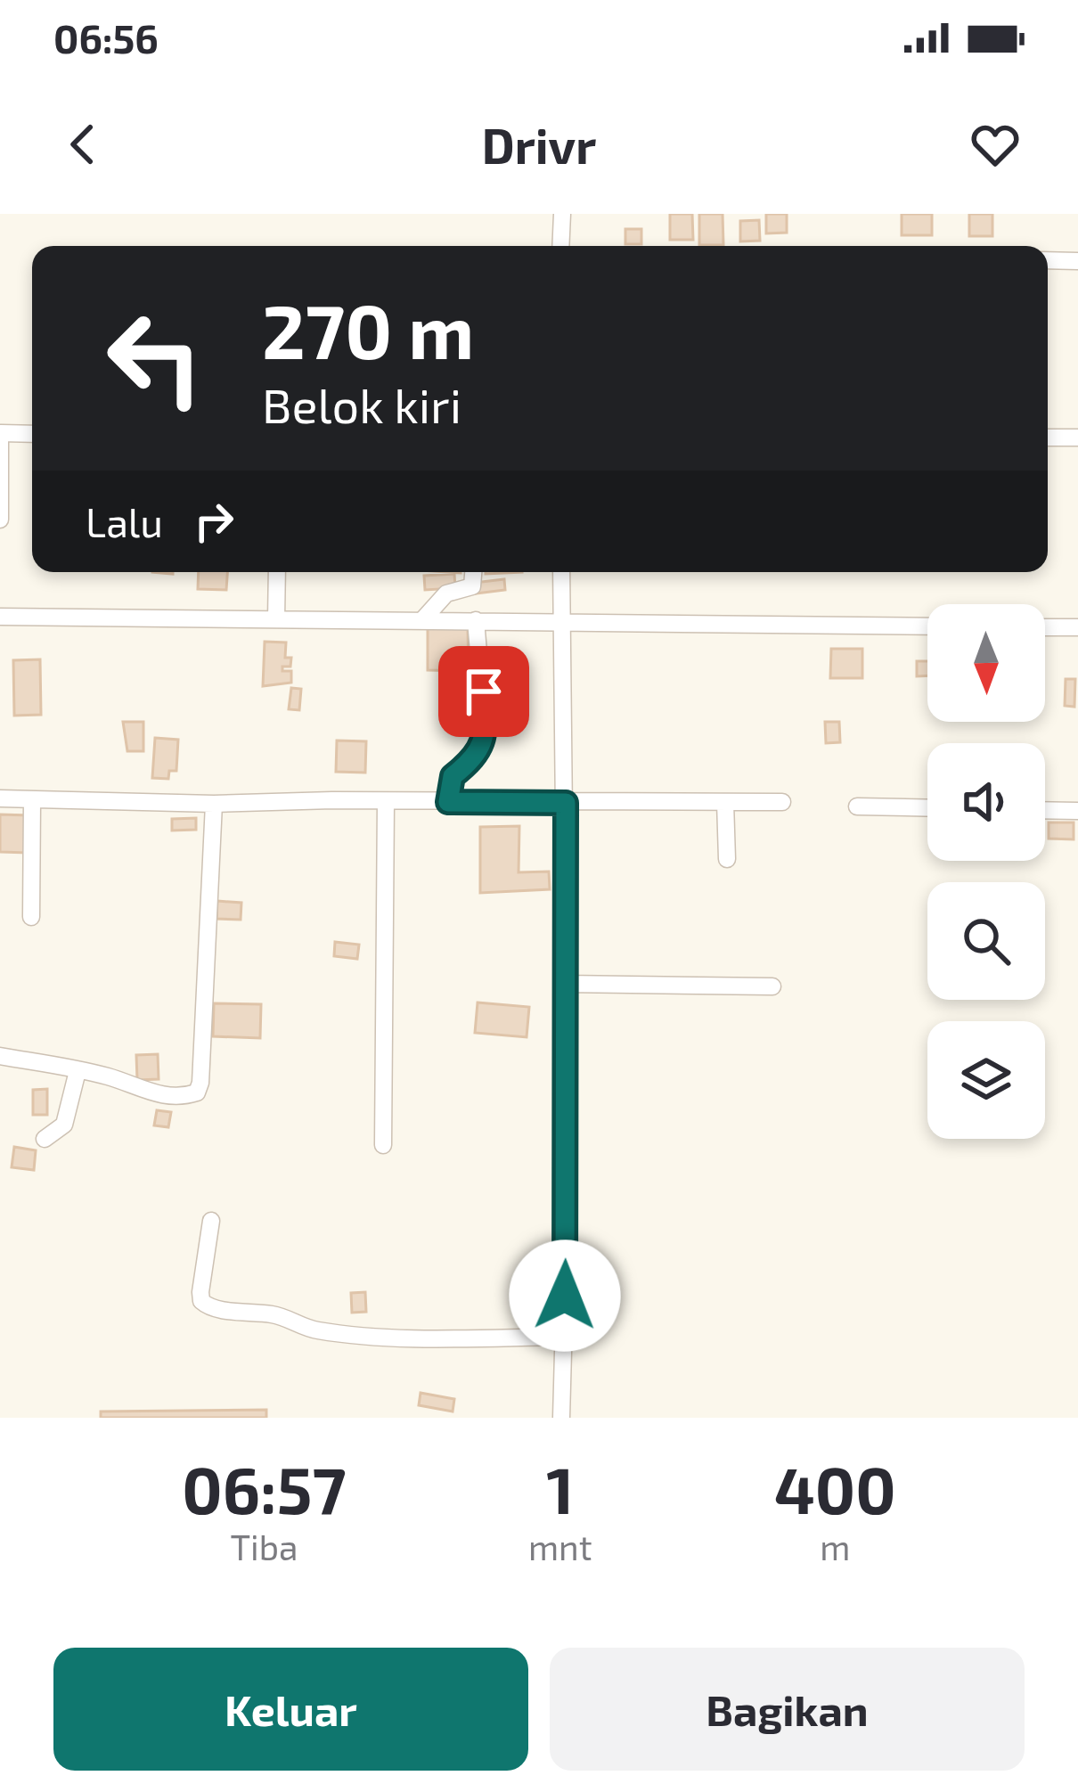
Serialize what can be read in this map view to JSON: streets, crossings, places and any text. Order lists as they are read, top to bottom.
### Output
{
  "north": "bottom",
  "page": {
    "status": "06:56",
    "header": "Drivr",
    "turn": ["270 m", "Belok kiri"],
    "then": "Lalu",
    "eta": [
      "06:57",
      "Tiba",
      "1",
      "mnt",
      "400",
      "m"
    ],
    "buttons": ["Keluar", "Bagikan"]
  }
}
